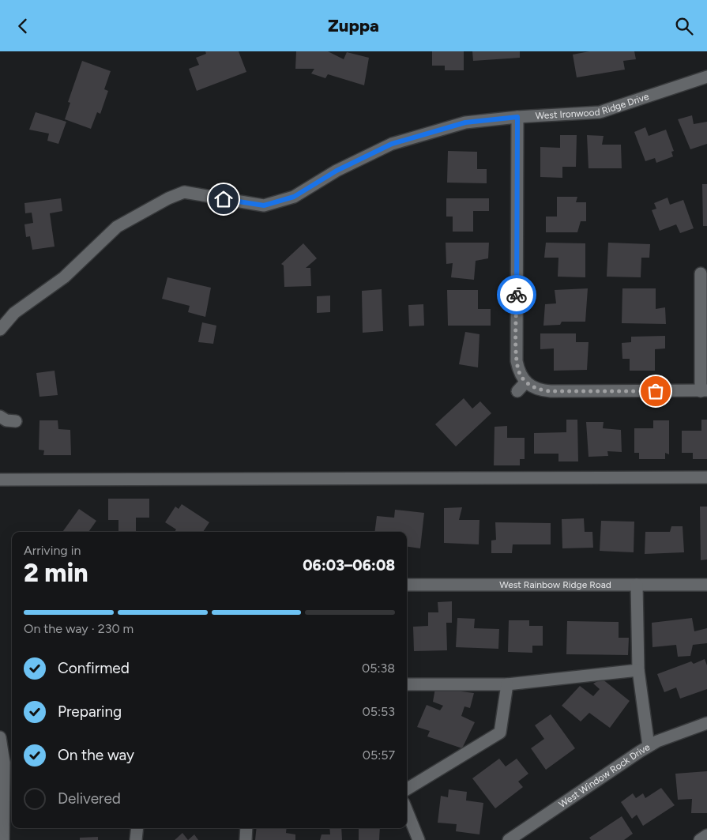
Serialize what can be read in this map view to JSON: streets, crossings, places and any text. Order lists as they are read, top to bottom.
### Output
{
  "streets": {
    "street": ["West Ironwood Ridge Drive", "West Rainbow Ridge Road", "West Window Rock Drive"]
  },
  "page": {
    "header": "Zuppa",
    "heading": ["2 min", "Arriving in", "06:03–06:08"],
    "bar": "On the way · 230 m",
    "list": [
      ["Confirmed", "05:38"],
      ["Preparing", "05:53"],
      ["On the way", "05:57"],
      "Delivered"
    ]
  }
}
